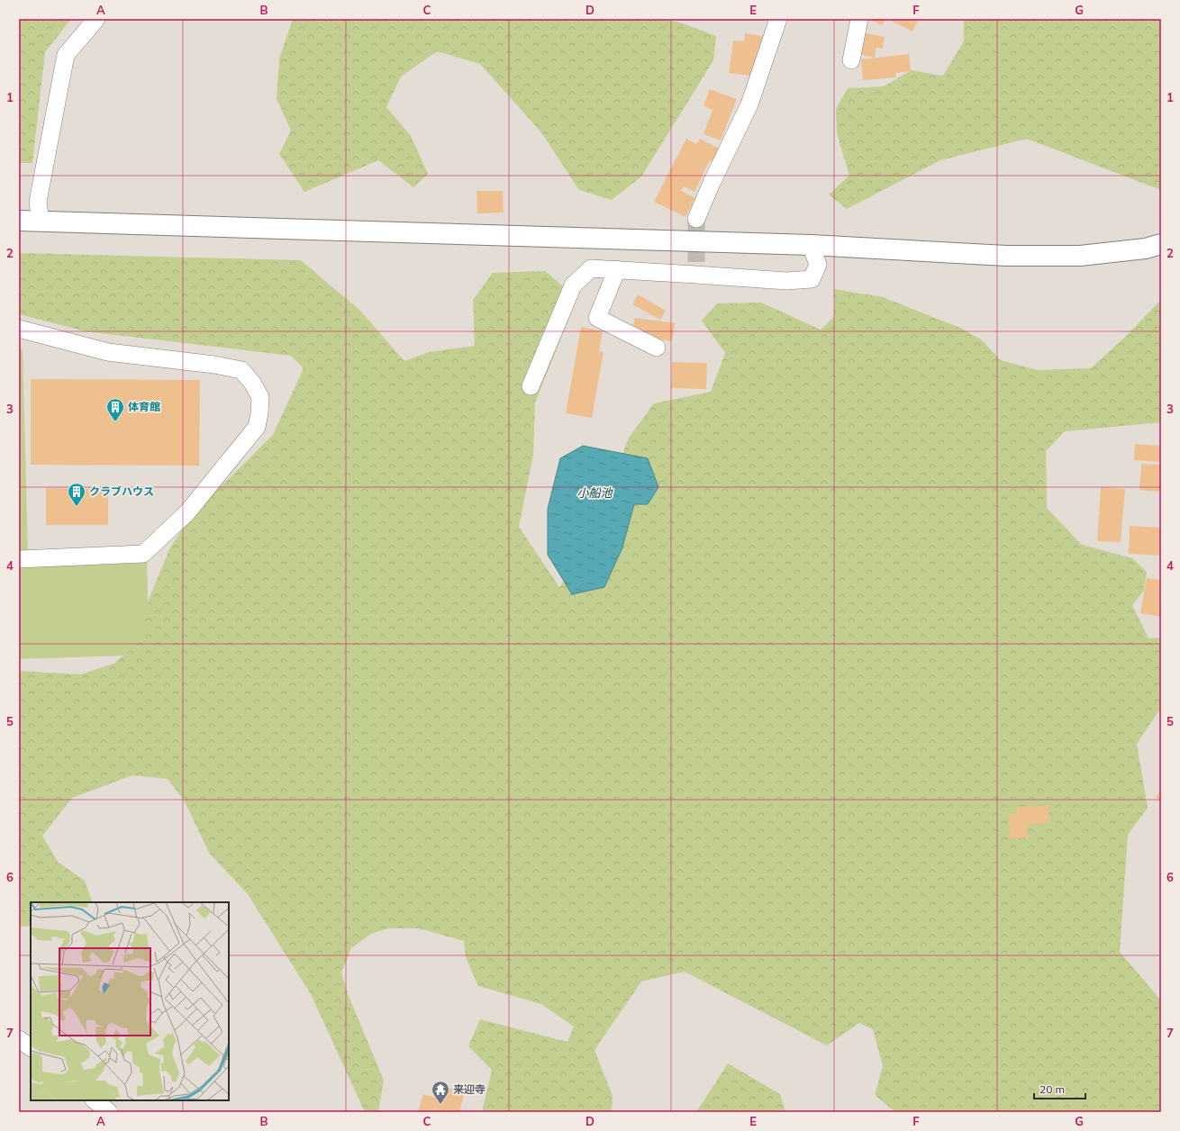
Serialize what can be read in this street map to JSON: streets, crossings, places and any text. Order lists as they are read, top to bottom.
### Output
{
  "water": ["小船池"],
  "places": {
    "building": ["体育館", "クラブハウス"],
    "temple": ["来迎寺"]
  },
  "scale_bar": "20 m",
  "grid": {
    "columns": [
      "A",
      "B",
      "C",
      "D",
      "E",
      "F",
      "G"
    ],
    "rows": [
      "1",
      "2",
      "3",
      "4",
      "5",
      "6",
      "7"
    ]
  }
}
